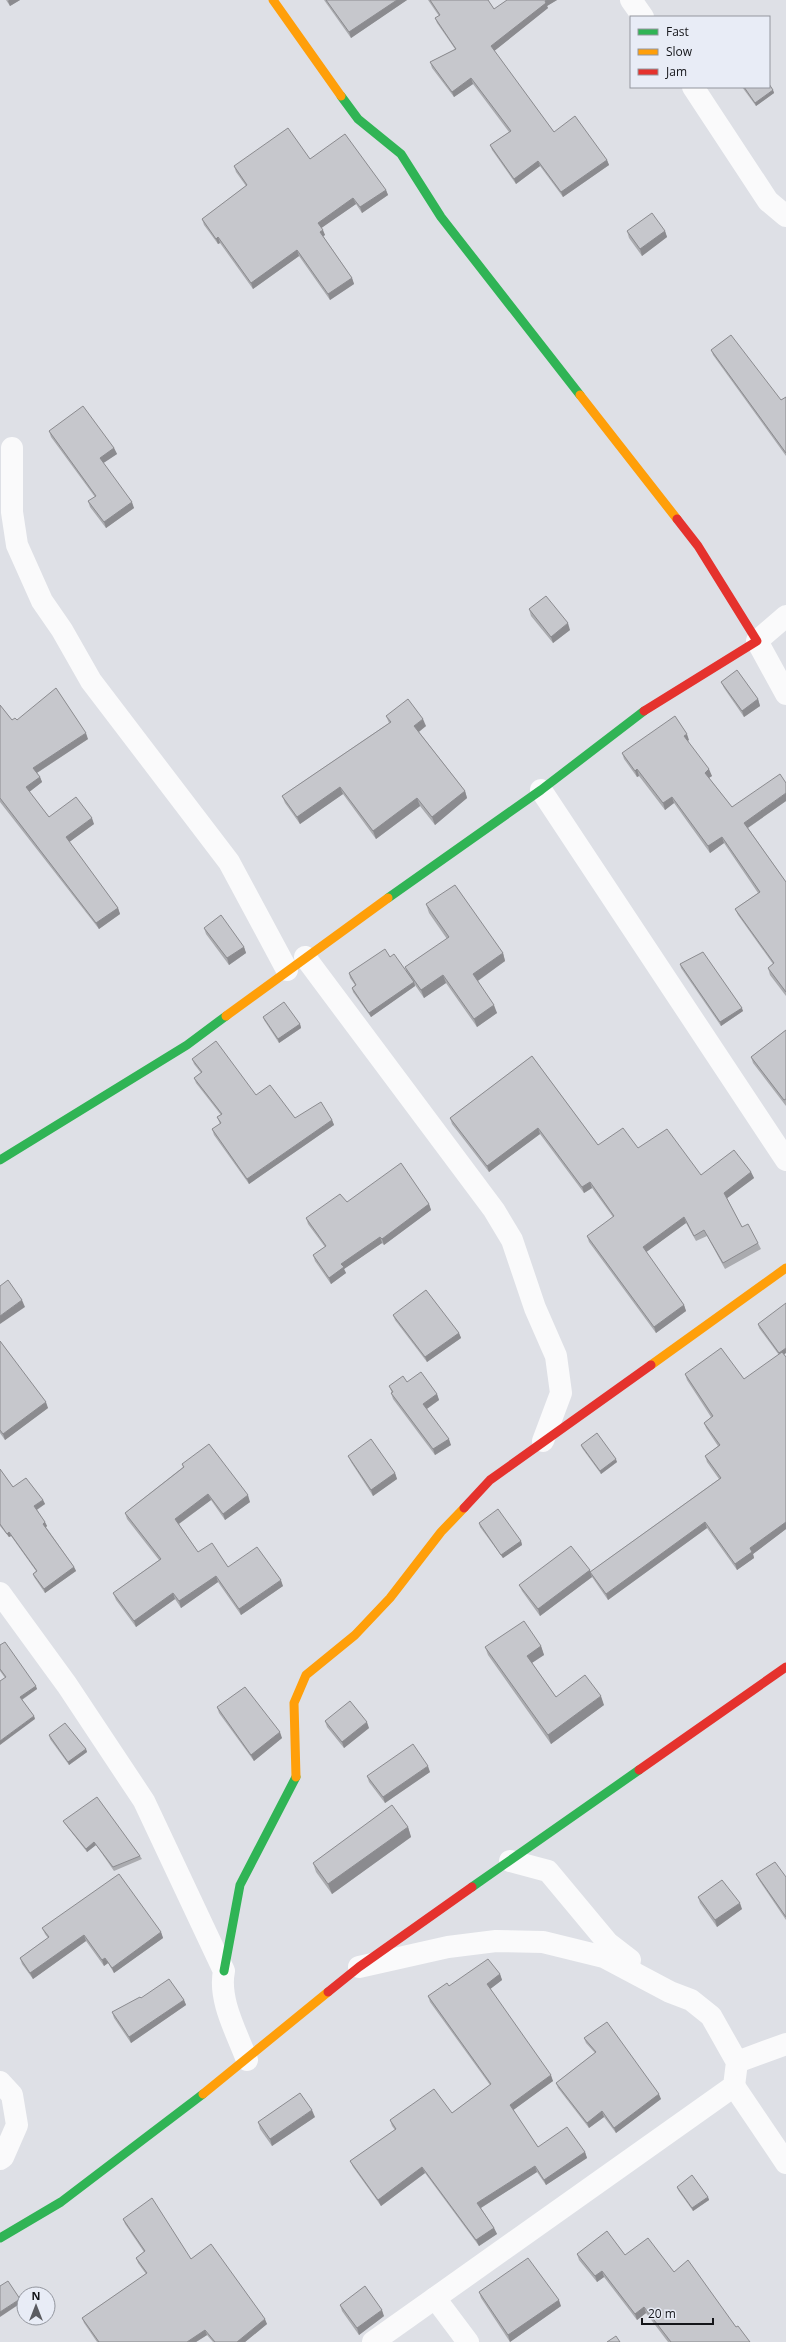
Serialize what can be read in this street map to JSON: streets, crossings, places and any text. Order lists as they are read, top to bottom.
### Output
{
  "legend": ["Fast", "Slow", "Jam"],
  "scale_bar": "20 m",
  "north": "top"
}
